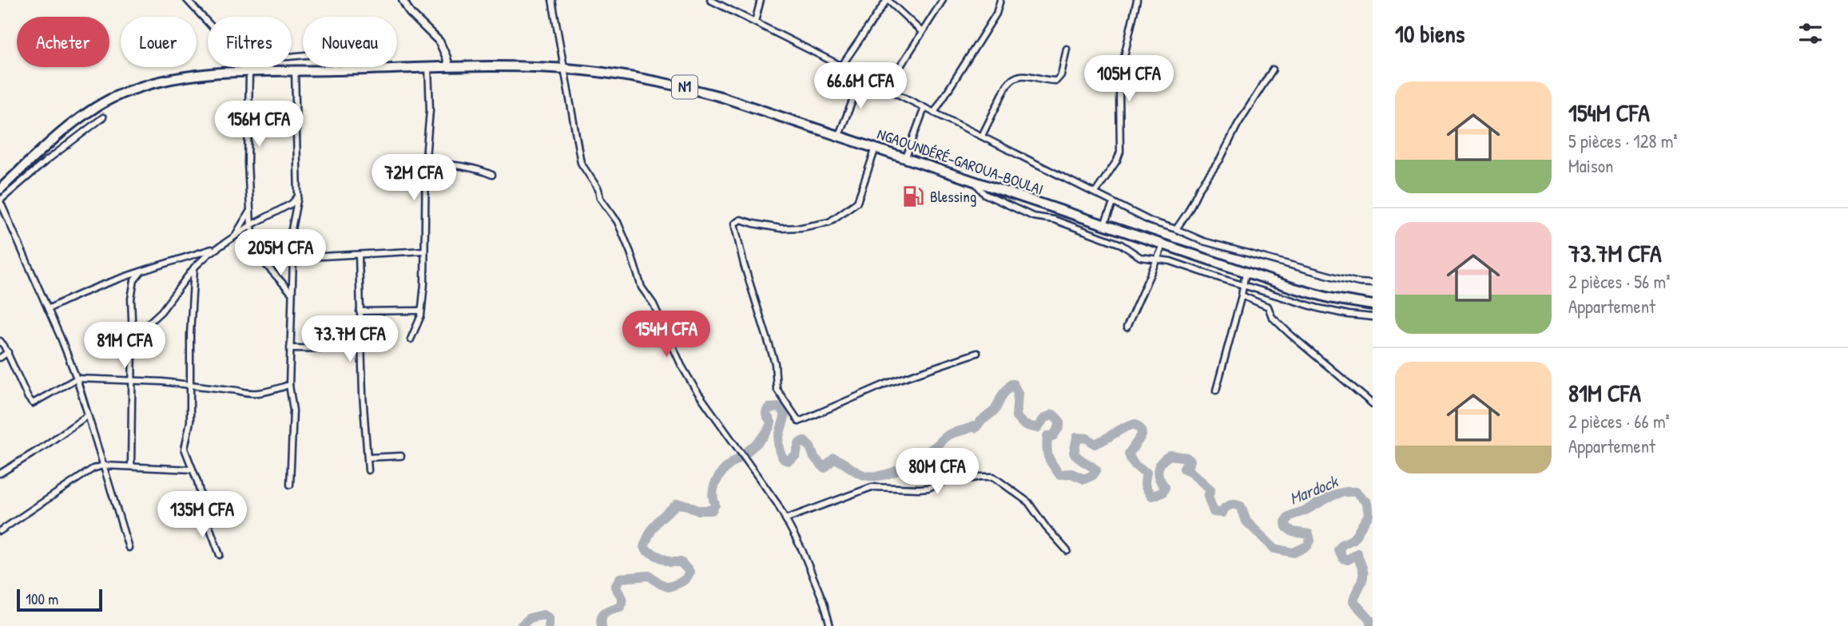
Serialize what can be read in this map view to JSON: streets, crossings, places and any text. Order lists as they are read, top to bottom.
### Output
{
  "streets": {
    "highway": ["N1", "NGAOUNDÉRÉ-GAROUA-BOULAI"]
  },
  "water": ["Mardock"],
  "places": {
    "fuel station": ["Blessing"]
  },
  "scale_bar": "100 m",
  "page": {
    "heading": "10 biens",
    "chip": [
      "Acheter",
      "Louer",
      "Filtres",
      "Nouveau"
    ],
    "price": [
      "105M CFA",
      "66.6M CFA",
      "156M CFA",
      "72M CFA",
      "205M CFA",
      "154M CFA",
      "73.7M CFA",
      "81M CFA",
      "80M CFA",
      "135M CFA"
    ],
    "list": [
      {
        "name": "154M CFA",
        "note": "5 pièces · 128 m² · Maison"
      },
      {
        "name": "73.7M CFA",
        "note": "2 pièces · 56 m² · Appartement"
      },
      {
        "name": "81M CFA",
        "note": "2 pièces · 66 m² · Appartement"
      }
    ],
    "scale": "100 m"
  }
}
